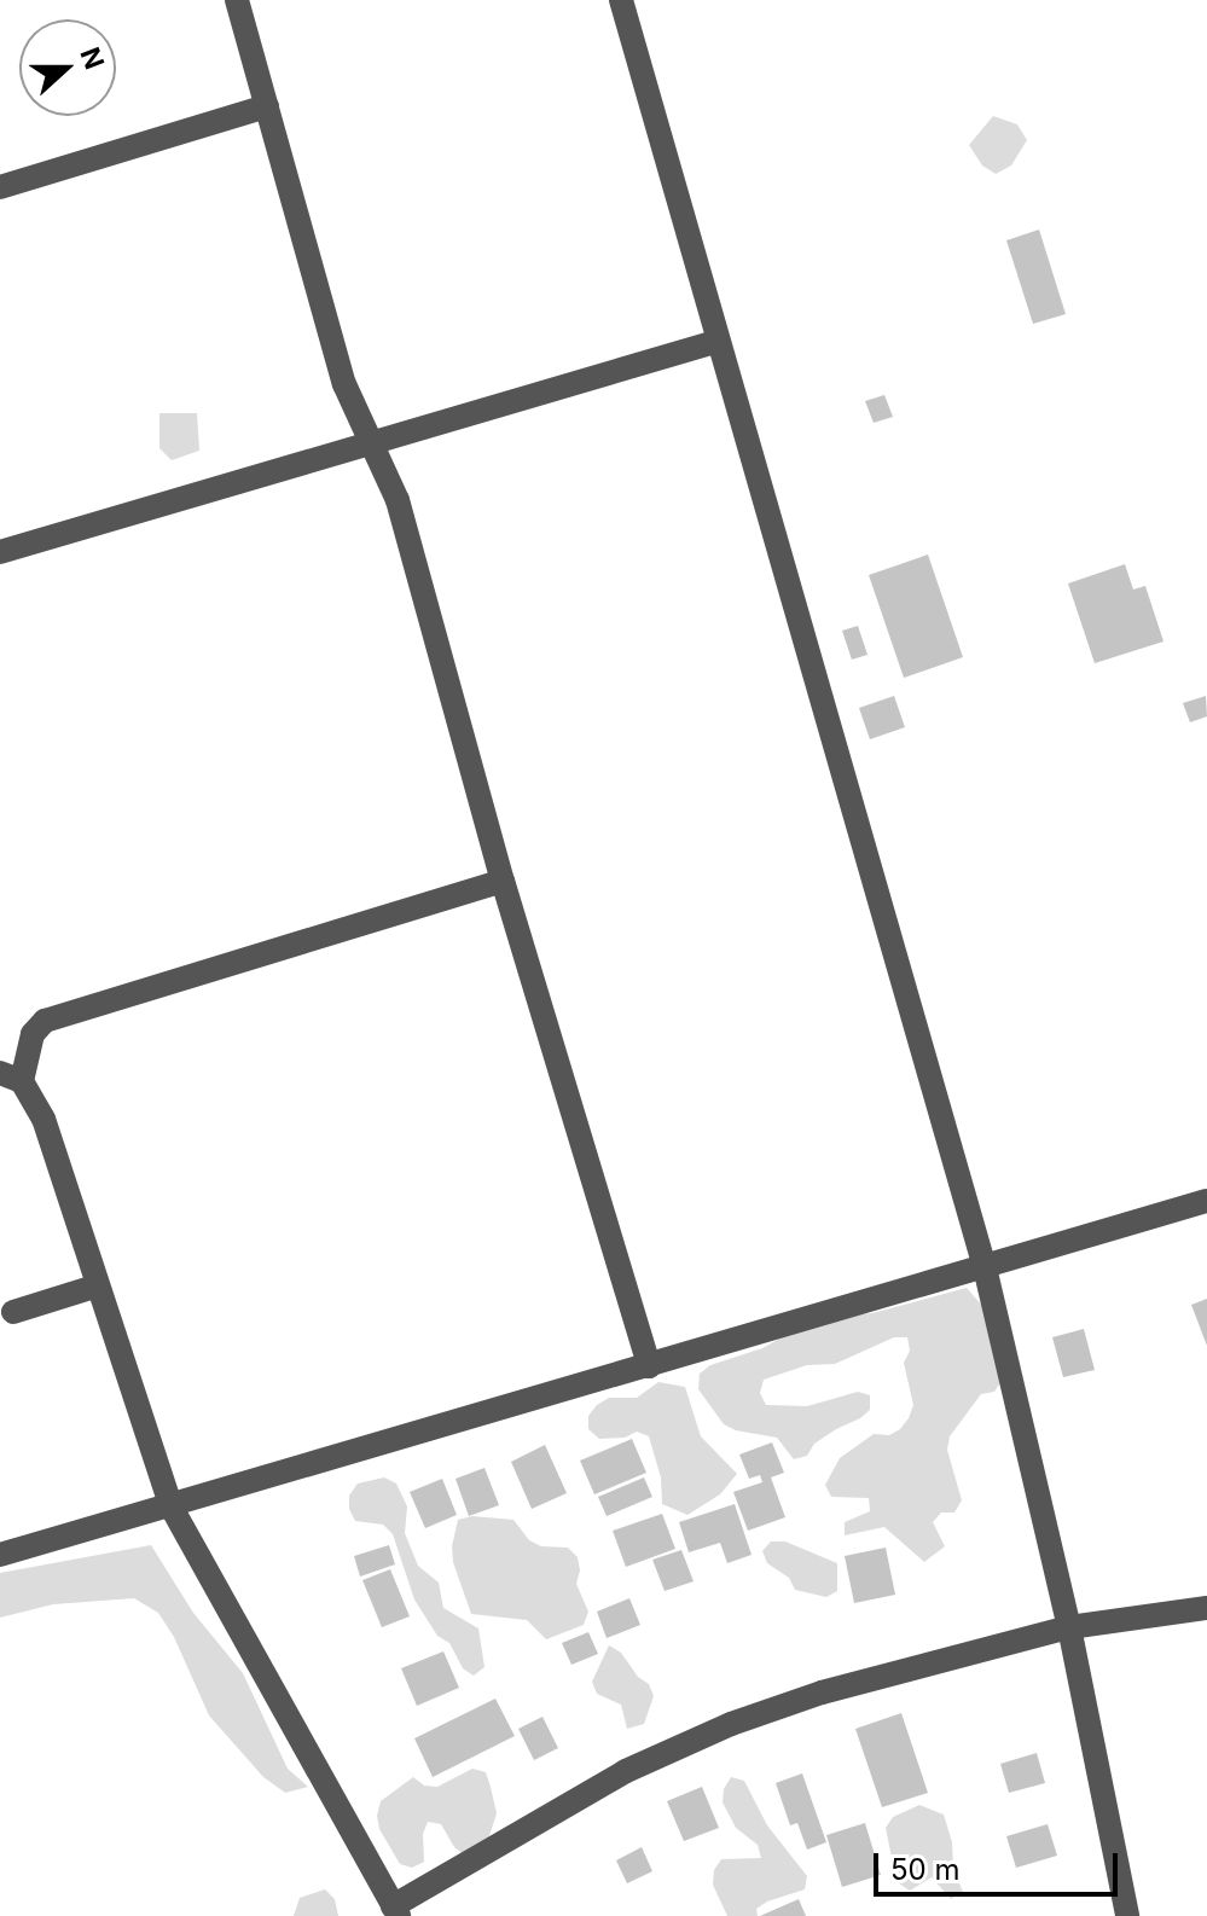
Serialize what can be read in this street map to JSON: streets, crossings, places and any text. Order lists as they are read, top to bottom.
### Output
{
  "scale_bar": "50 m",
  "north": "right"
}
